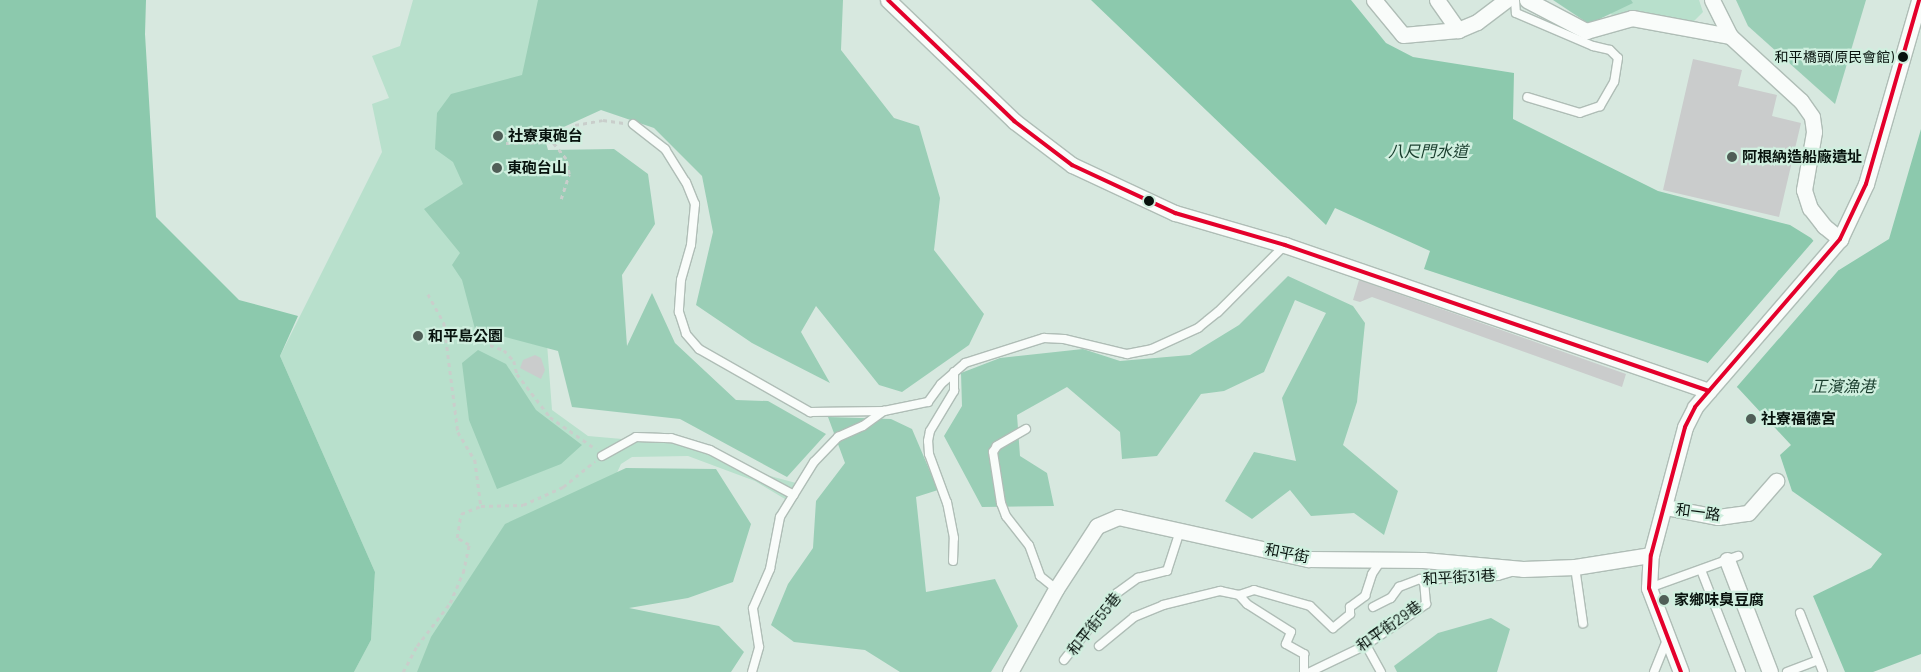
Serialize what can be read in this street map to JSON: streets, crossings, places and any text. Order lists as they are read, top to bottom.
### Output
{
  "streets": {
    "street": ["和一路", "和平街"],
    "lane": ["和平街31巷", "和平街55巷", "和平街29巷"]
  },
  "crossings": [
    ["和一路", "和平街"],
    ["和平街", "和平街31巷"],
    ["和平街", "和平街55巷"],
    ["和平街31巷", "和平街29巷"]
  ],
  "water": ["八尺門水道", "正濱漁港"],
  "places": [
    "和平橋頭(原民會館)",
    "社寮東砲台",
    "阿根納造船廠遺址",
    "東砲台山",
    "和平島公園",
    "社寮福德宮",
    "家鄉味臭豆腐"
  ]
}
